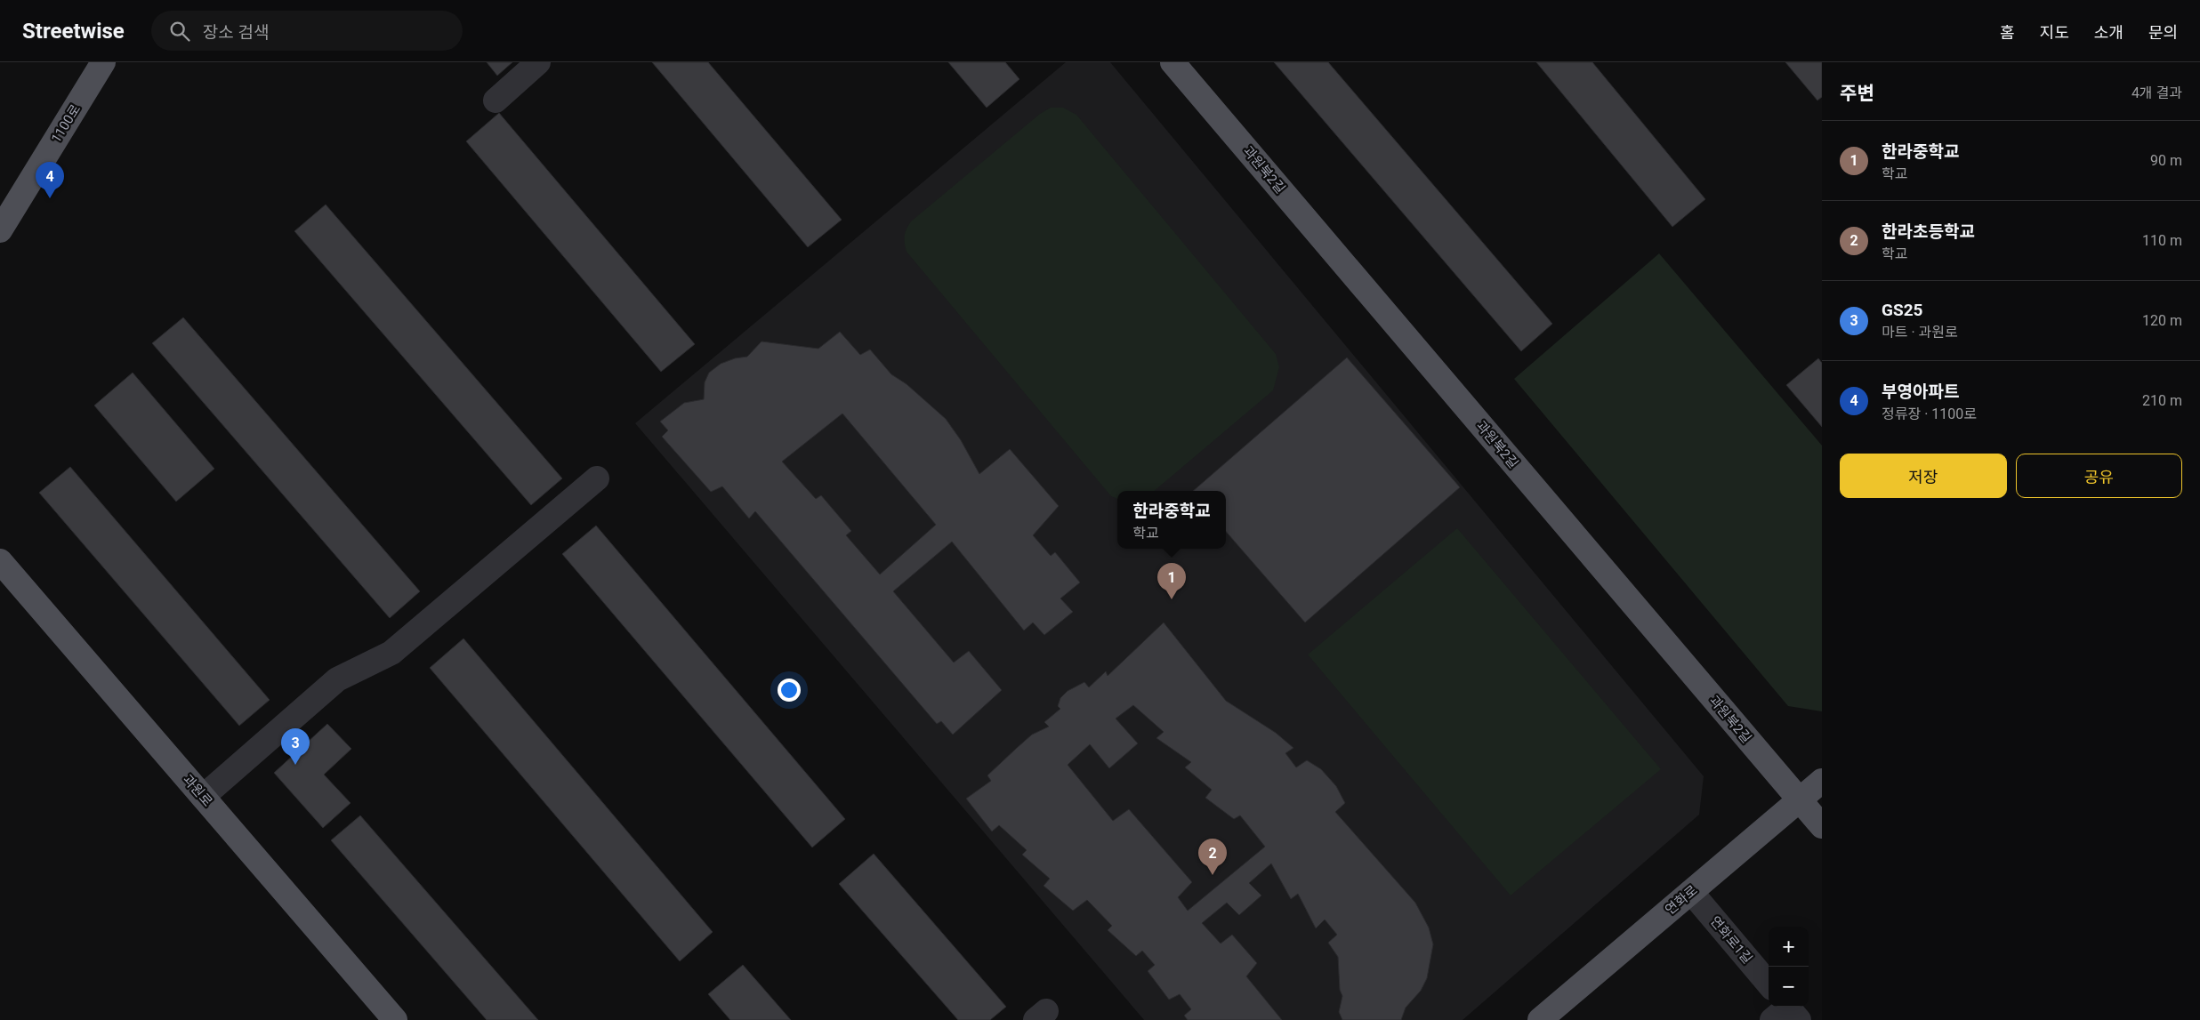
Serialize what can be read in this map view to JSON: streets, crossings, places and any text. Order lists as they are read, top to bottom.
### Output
{
  "streets": {
    "main road": [
      "1100로",
      "과원북2길",
      "과원로",
      "연화로"
    ],
    "street": ["연화로1길"]
  },
  "crossings": [
    ["과원북2길", "연화로"],
    ["연화로", "연화로1길"]
  ],
  "page": {
    "header": "Streetwise",
    "search": "장소 검색",
    "nav": [
      "홈",
      "지도",
      "소개",
      "문의"
    ],
    "heading": ["주변", "4개 결과"],
    "list": [
      {
        "mark": "1",
        "name": "한라중학교",
        "note": "학교",
        "value": "90 m"
      },
      {
        "mark": "2",
        "name": "한라초등학교",
        "note": "학교",
        "value": "110 m"
      },
      {
        "mark": "3",
        "name": "GS25",
        "note": "마트 · 과원로",
        "value": "120 m"
      },
      {
        "mark": "4",
        "name": "부영아파트",
        "note": "정류장 · 1100로",
        "value": "210 m"
      }
    ],
    "pins": [
      "4",
      "1",
      "3",
      "2"
    ],
    "buttons": ["저장", "공유"],
    "popup": ["한라중학교", "학교"],
    "map_buttons": ["+", "−"]
  }
}
